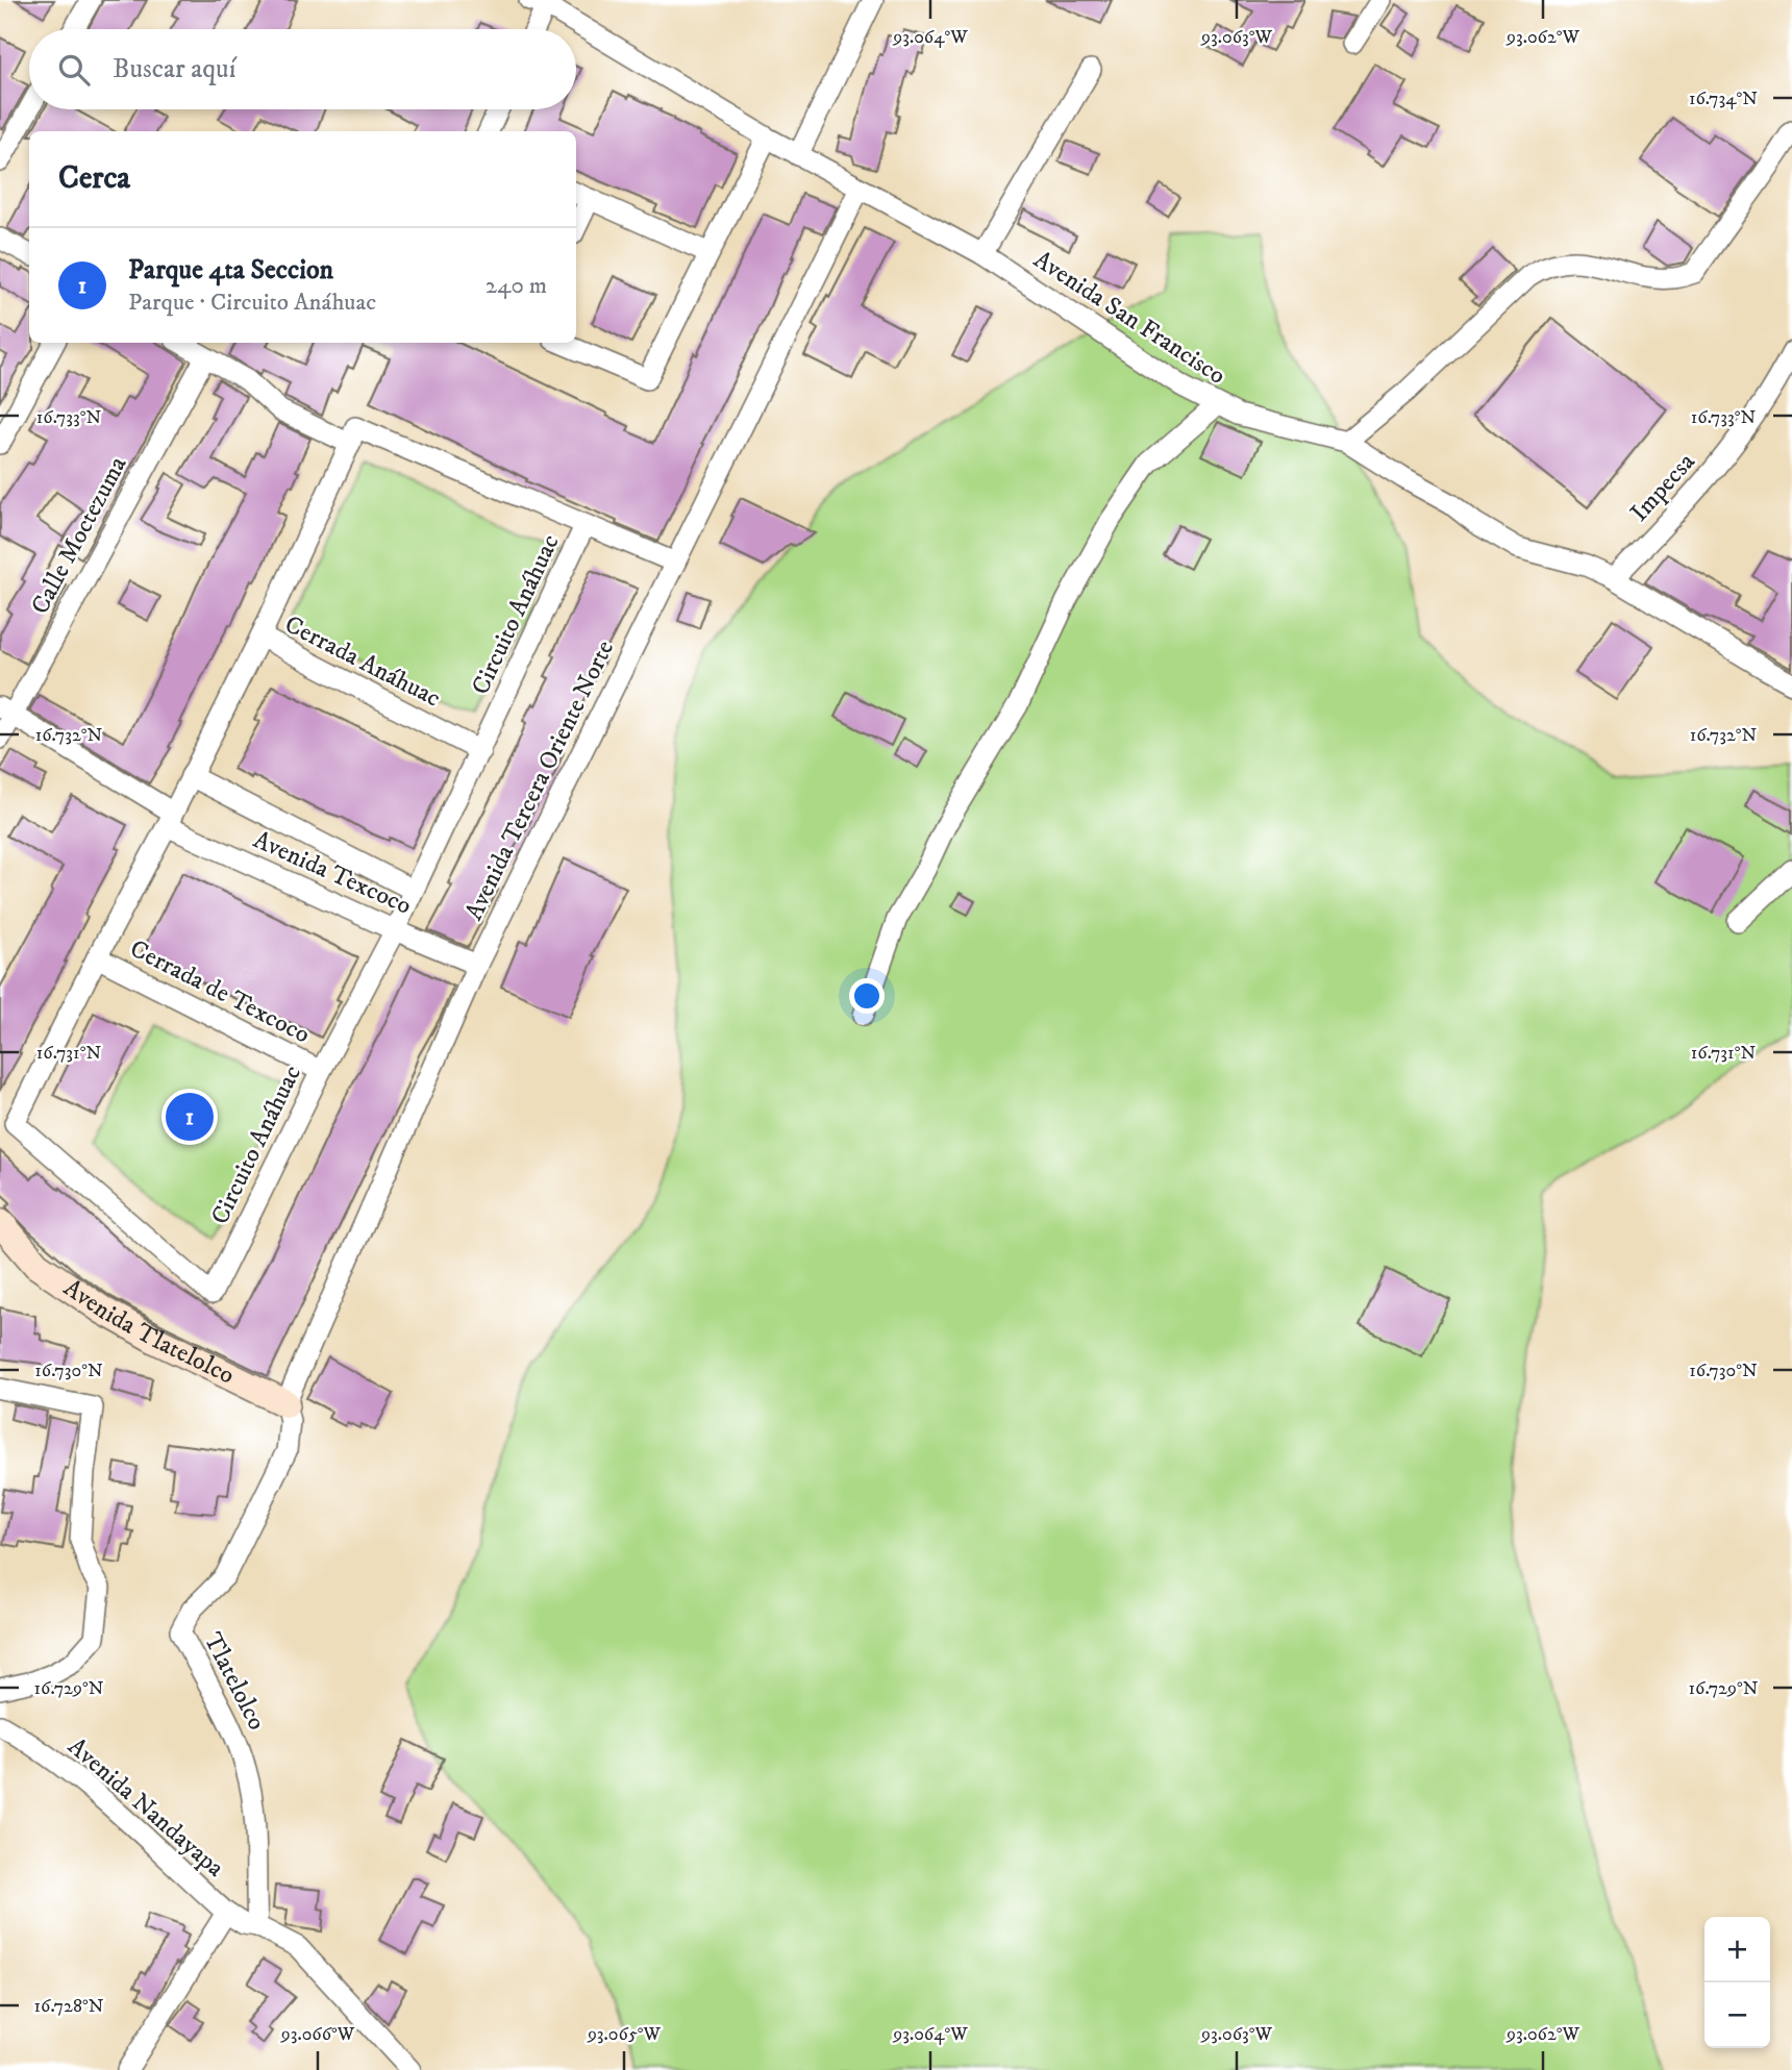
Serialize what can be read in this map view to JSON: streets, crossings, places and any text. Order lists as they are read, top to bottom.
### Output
{
  "streets": {
    "street": [
      "Avenida San Francisco",
      "Impecsa",
      "Calle Moctezuma",
      "Circuito Anáhuac",
      "Cerrada Anáhuac",
      "Avenida Tercera Oriente Norte",
      "Avenida Texcoco",
      "Cerrada de Texcoco",
      "Avenida Tlatelolco",
      "Tlatelolco",
      "Avenida Nandayapa"
    ]
  },
  "crossings": [
    ["Avenida San Francisco", "Impecsa"],
    ["Avenida San Francisco", "Avenida Tercera Oriente Norte"],
    ["Calle Moctezuma", "Avenida Texcoco"],
    ["Circuito Anáhuac", "Cerrada Anáhuac"],
    ["Circuito Anáhuac", "Avenida Texcoco"],
    ["Circuito Anáhuac", "Cerrada de Texcoco"],
    ["Avenida Tercera Oriente Norte", "Avenida Texcoco"],
    ["Avenida Tercera Oriente Norte", "Avenida Tlatelolco"],
    ["Avenida Tercera Oriente Norte", "Tlatelolco"],
    ["Avenida Tlatelolco", "Tlatelolco"],
    ["Tlatelolco", "Avenida Nandayapa"]
  ],
  "page": {
    "search": "Buscar aquí",
    "heading": "Cerca",
    "list": [
      {
        "mark": "1",
        "name": "Parque 4ta Seccion",
        "note": "Parque · Circuito Anáhuac",
        "value": "240 m"
      }
    ],
    "pins": "1",
    "map_buttons": ["+", "−"]
  },
  "coordinates": [
    "93.064°W",
    "93.063°W",
    "93.062°W",
    "16.734°N",
    "16.733°N",
    "16.732°N",
    "16.731°N",
    "16.730°N",
    "16.729°N",
    "16.728°N",
    "93.066°W",
    "93.065°W"
  ]
}
